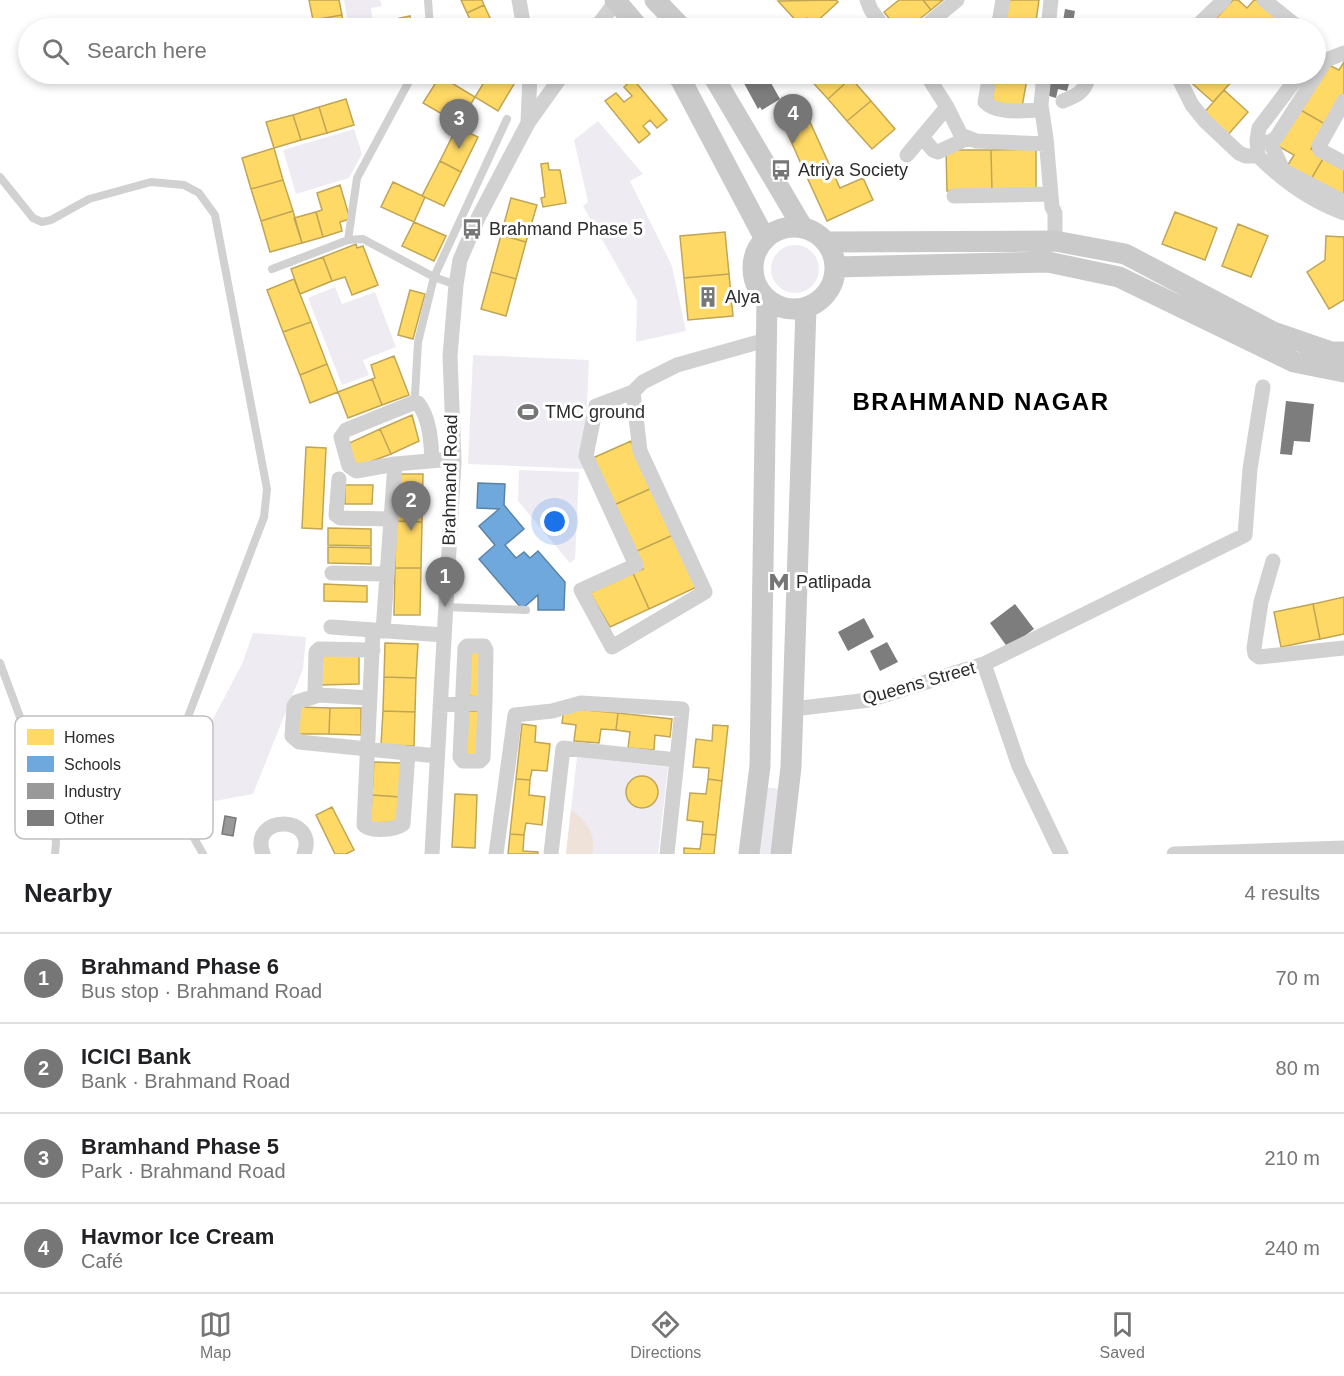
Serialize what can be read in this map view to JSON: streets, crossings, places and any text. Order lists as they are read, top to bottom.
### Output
{
  "streets": {
    "street": ["Brahmand Road", "Queens Street"]
  },
  "districts": ["BRAHMAND NAGAR"],
  "places": {
    "bus stop": ["Atriya Society", "Brahmand Phase 5"],
    "building": ["Alya"],
    "sports": ["TMC ground"],
    "metro station": ["Patlipada"]
  },
  "legend": [
    "Homes",
    "Schools",
    "Industry",
    "Other"
  ],
  "page": {
    "search": "Search here",
    "pins": [
      "4",
      "3",
      "2",
      "1"
    ],
    "heading": ["Nearby", "4 results"],
    "list": [
      {
        "mark": "1",
        "name": "Brahmand Phase 6",
        "note": "Bus stop · Brahmand Road",
        "value": "70 m"
      },
      {
        "mark": "2",
        "name": "ICICI Bank",
        "note": "Bank · Brahmand Road",
        "value": "80 m"
      },
      {
        "mark": "3",
        "name": "Bramhand Phase 5",
        "note": "Park · Brahmand Road",
        "value": "210 m"
      },
      {
        "mark": "4",
        "name": "Havmor Ice Cream",
        "note": "Café",
        "value": "240 m"
      }
    ],
    "nav": ["Map", "Directions", "Saved"]
  }
}
